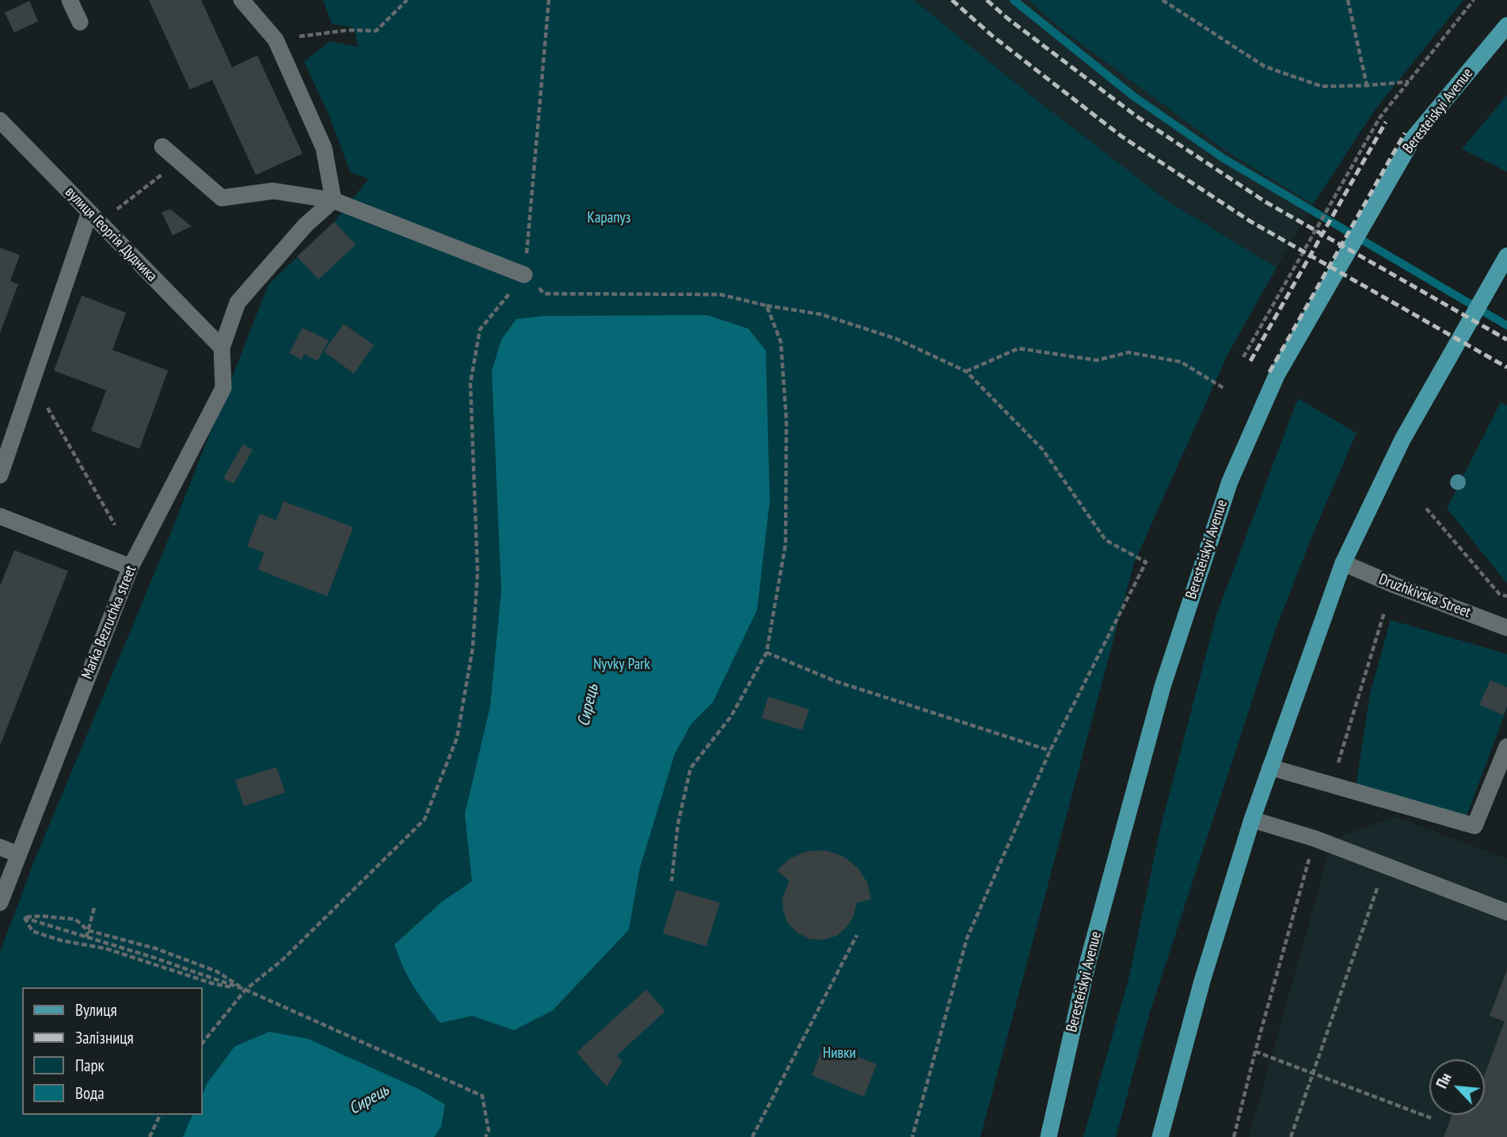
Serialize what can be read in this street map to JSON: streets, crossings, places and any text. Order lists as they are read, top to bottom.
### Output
{
  "streets": {
    "main road": ["Beresteiskyi Avenue"],
    "street": ["вулиця Георгія Дудника", "Druzhkivska Street", "Marka Bezruchka street"]
  },
  "crossings": [
    ["вулиця Георгія Дудника", "Marka Bezruchka street"]
  ],
  "water": ["Сирець"],
  "parks": ["Карапуз", "Nyvky Park", "Нивки"],
  "legend": [
    "Вулиця",
    "Залізниця",
    "Парк",
    "Вода"
  ],
  "north": "top left"
}
